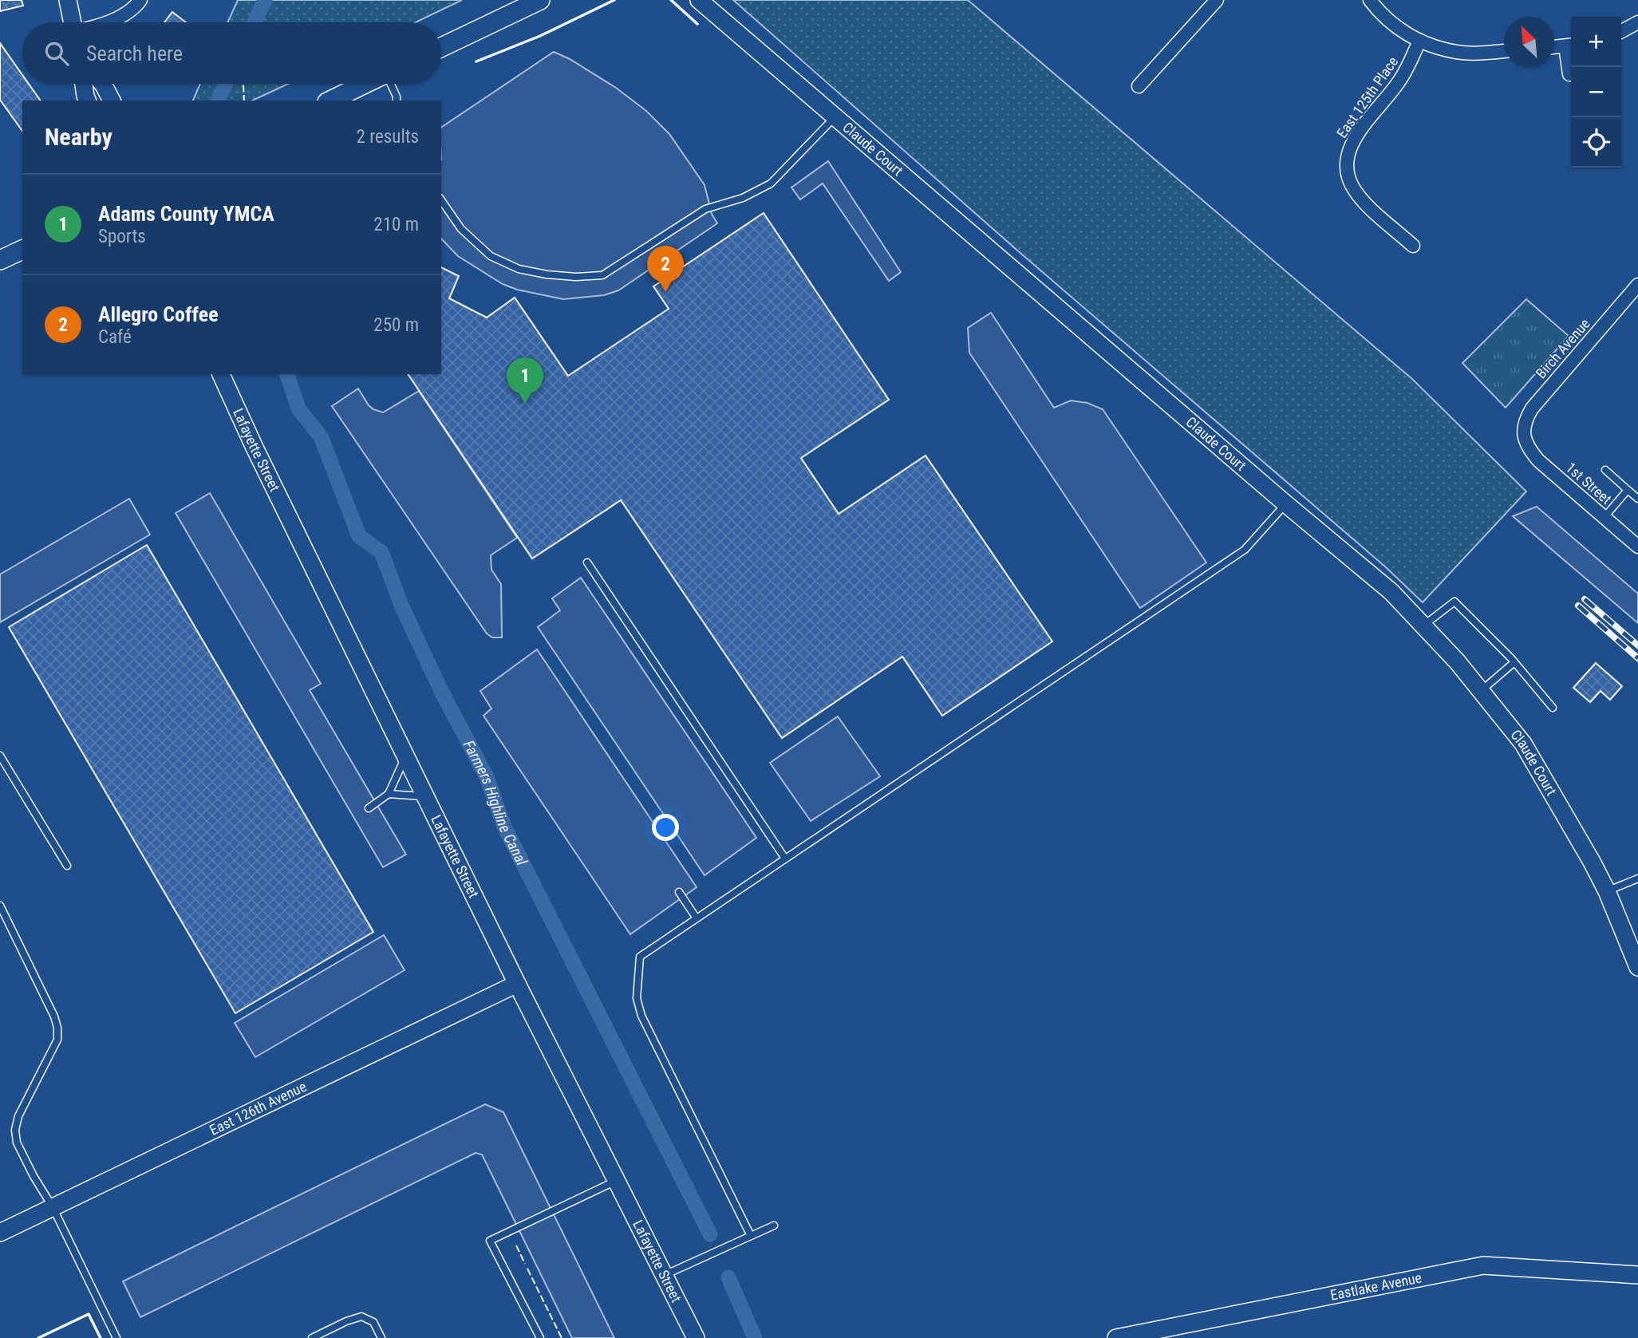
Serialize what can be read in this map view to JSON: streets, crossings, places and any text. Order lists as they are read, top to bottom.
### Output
{
  "streets": {
    "street": [
      "East 125th Place",
      "Claude Court",
      "Birch Avenue",
      "Lafayette Street",
      "1st Street",
      "East 126th Avenue",
      "Eastlake Avenue"
    ]
  },
  "crossings": [
    ["Birch Avenue", "1st Street"],
    ["Lafayette Street", "East 126th Avenue"]
  ],
  "water": ["Farmers Highline Canal"],
  "north": "top left",
  "page": {
    "map_buttons": ["+", "−"],
    "search": "Search here",
    "heading": ["Nearby", "2 results"],
    "list": [
      {
        "mark": "1",
        "name": "Adams County YMCA",
        "note": "Sports",
        "value": "210 m"
      },
      {
        "mark": "2",
        "name": "Allegro Coffee",
        "note": "Café",
        "value": "250 m"
      }
    ],
    "pins": ["2", "1"]
  }
}
